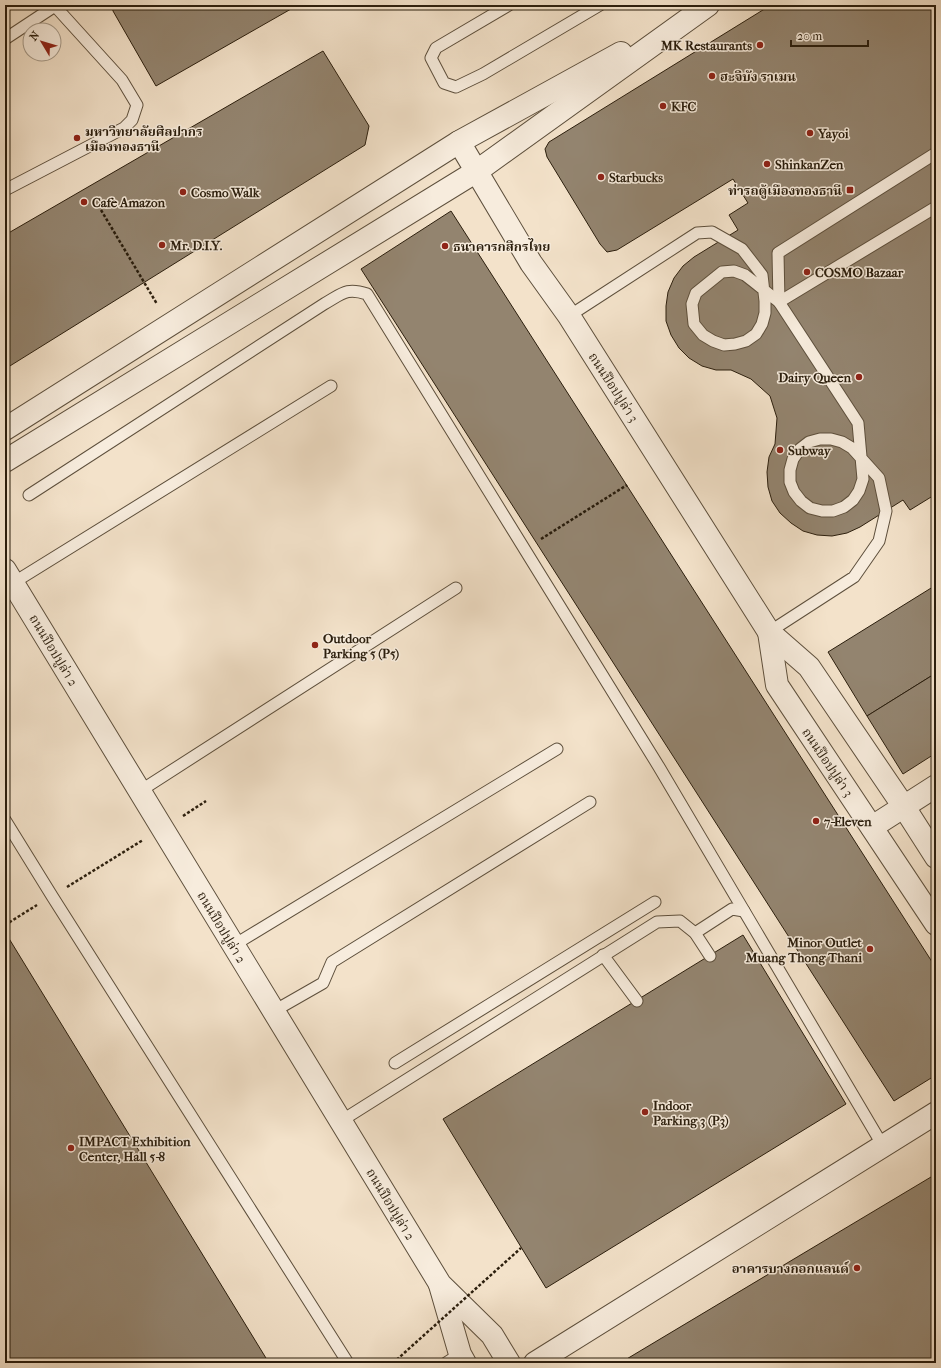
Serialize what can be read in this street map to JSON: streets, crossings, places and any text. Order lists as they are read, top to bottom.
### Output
{
  "streets": {
    "street": ["ถนนป๊อปปูล่า 3", "ถนนป๊อปปูล่า 2"]
  },
  "places": {
    "other": [
      "MK Restaurants",
      "ฮะจิบัง ราเมน",
      "KFC",
      "Yayoi",
      "มหาวิทยาลัยศิลปากร เมืองทองธานี",
      "ShinkanZen",
      "Starbucks",
      "Cosmo Walk",
      "Cafe Amazon",
      "Mr. D.I.Y.",
      "ธนาคารกสิกรไทย",
      "COSMO Bazaar",
      "Dairy Queen",
      "Subway",
      "Outdoor Parking 5 (P5)",
      "7-Eleven",
      "Minor Outlet Muang Thong Thani",
      "Indoor Parking 3 (P3)",
      "IMPACT Exhibition Center, Hall 5-8",
      "อาคารบางกอกแลนด์"
    ],
    "transit": ["ท่ารถตู้เมืองทองธานี"]
  },
  "scale_bar": "20 m",
  "north": "top left"
}
